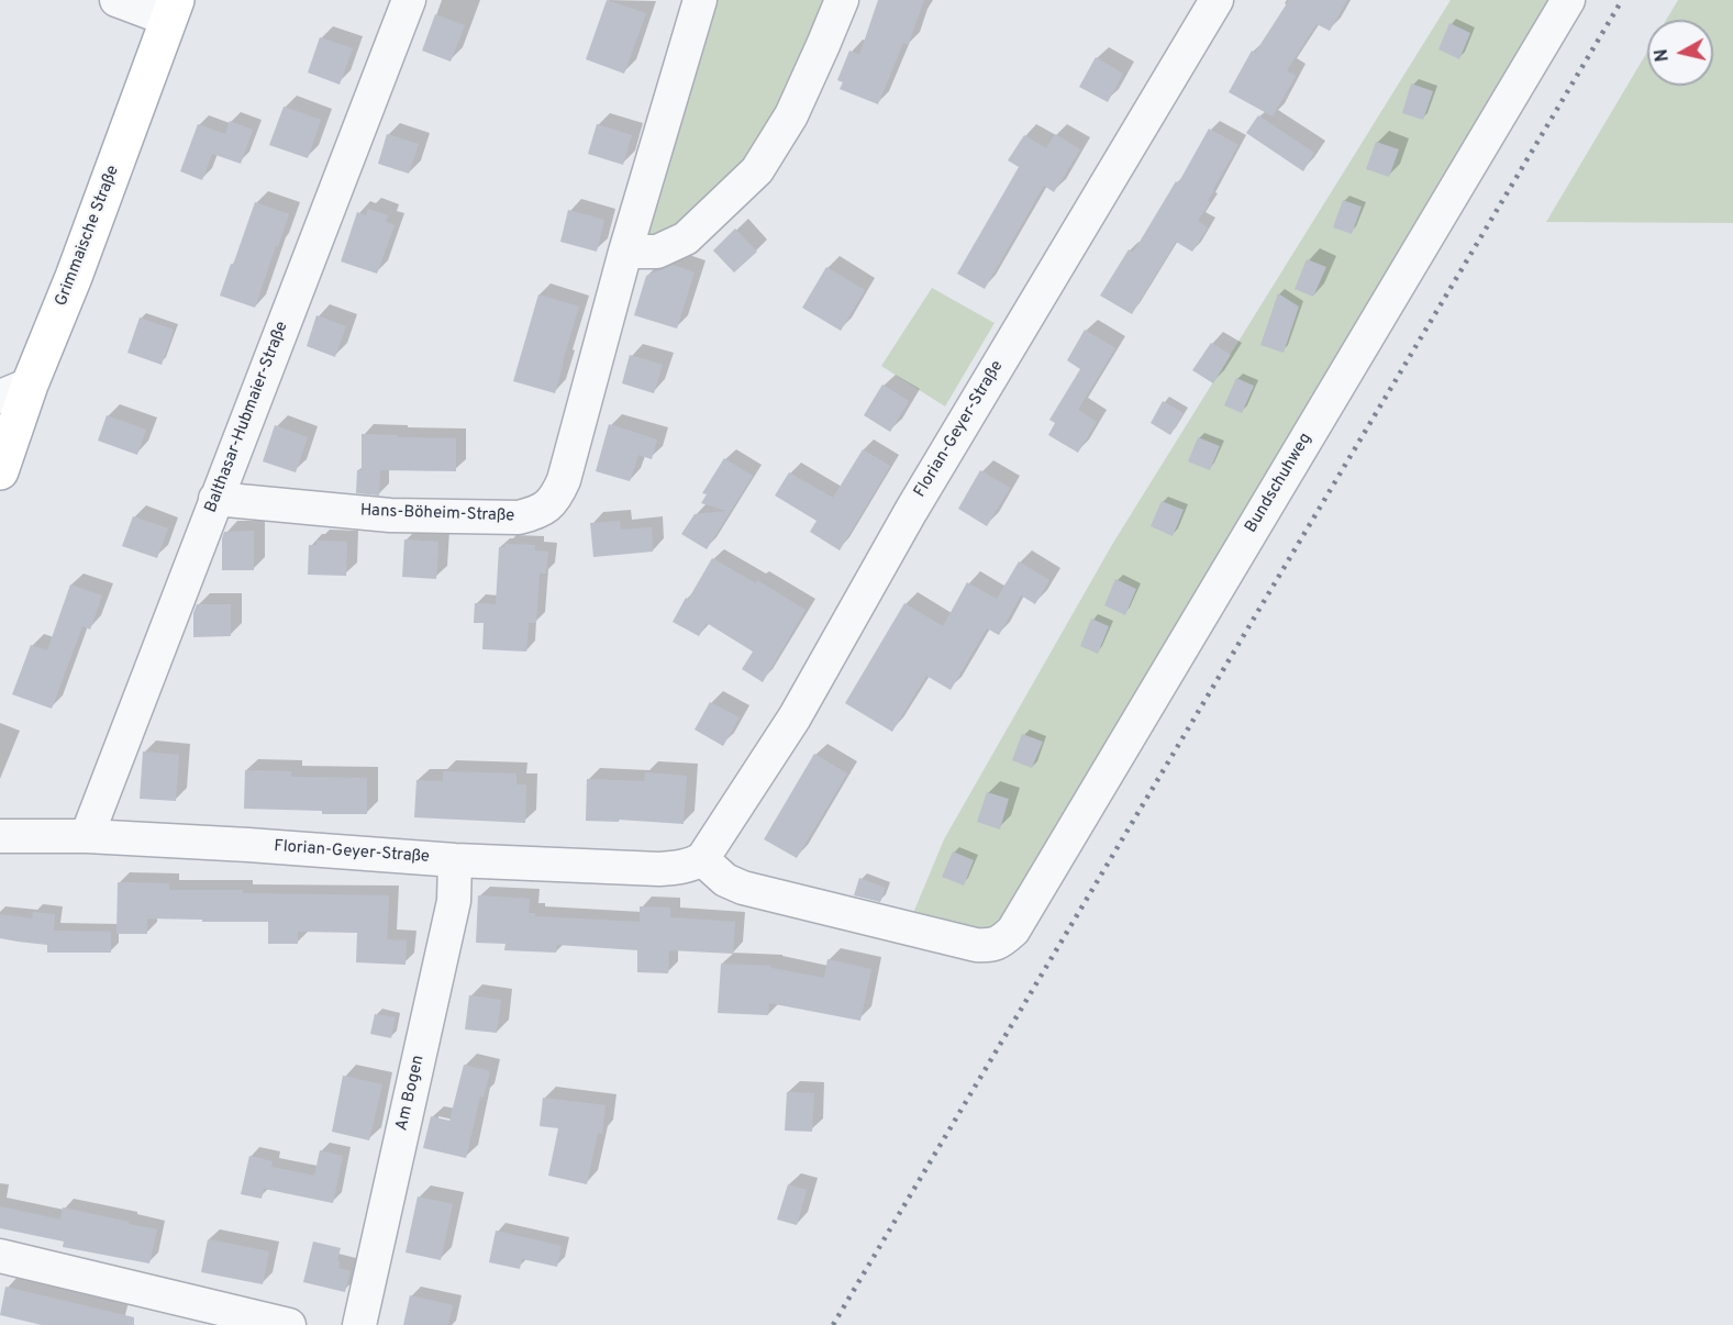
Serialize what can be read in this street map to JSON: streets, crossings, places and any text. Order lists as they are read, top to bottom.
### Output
{
  "streets": {
    "main road": ["Grimmaische Straße"],
    "street": [
      "Balthasar-Hubmaier-Straße",
      "Florian-Geyer-Straße",
      "Bundschuhweg",
      "Hans-Böheim-Straße",
      "Am Bogen"
    ]
  },
  "crossings": [
    ["Balthasar-Hubmaier-Straße", "Florian-Geyer-Straße"],
    ["Balthasar-Hubmaier-Straße", "Hans-Böheim-Straße"],
    ["Florian-Geyer-Straße", "Bundschuhweg"],
    ["Florian-Geyer-Straße", "Am Bogen"]
  ],
  "north": "left"
}
